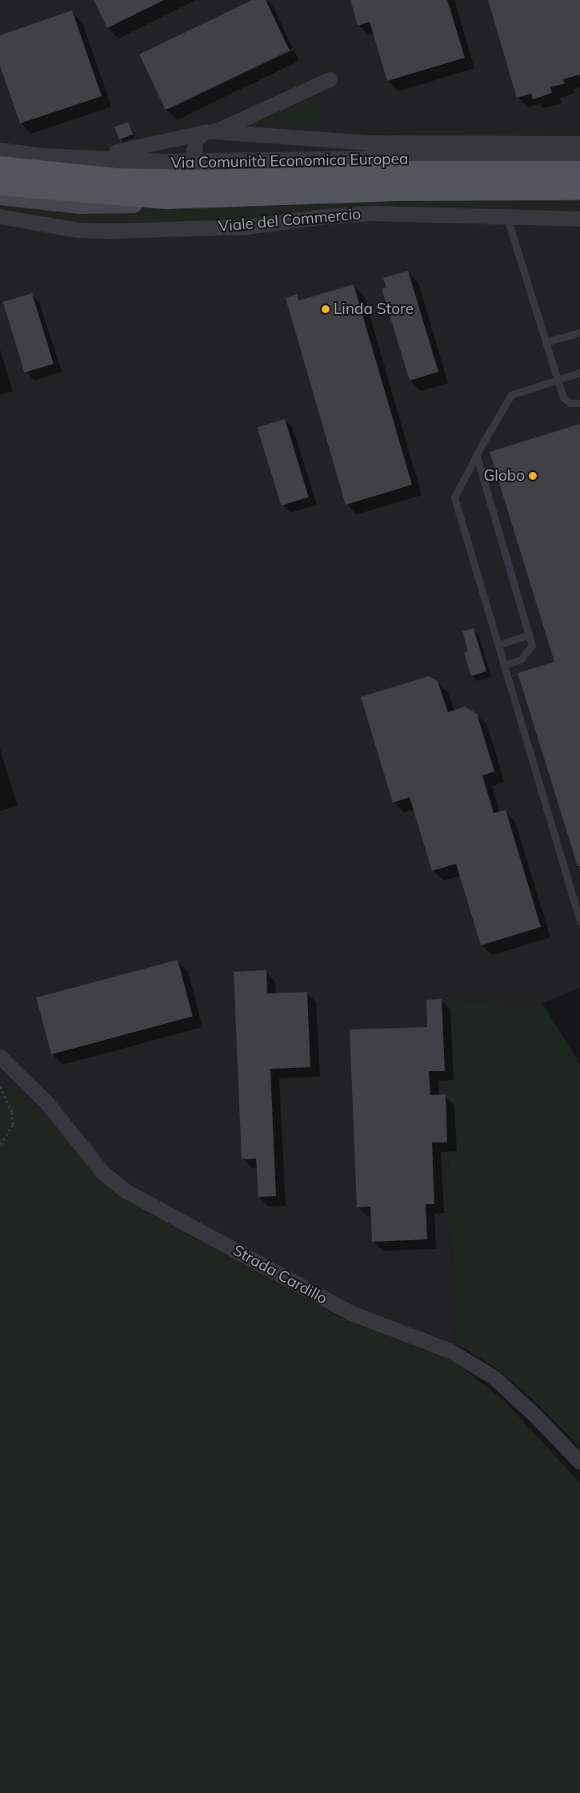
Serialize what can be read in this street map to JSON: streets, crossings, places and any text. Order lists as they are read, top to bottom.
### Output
{
  "streets": {
    "street": ["Via Comunità Economica Europea", "Viale del Commercio", "Strada Cardillo"]
  },
  "places": ["Linda Store", "Globo"]
}
